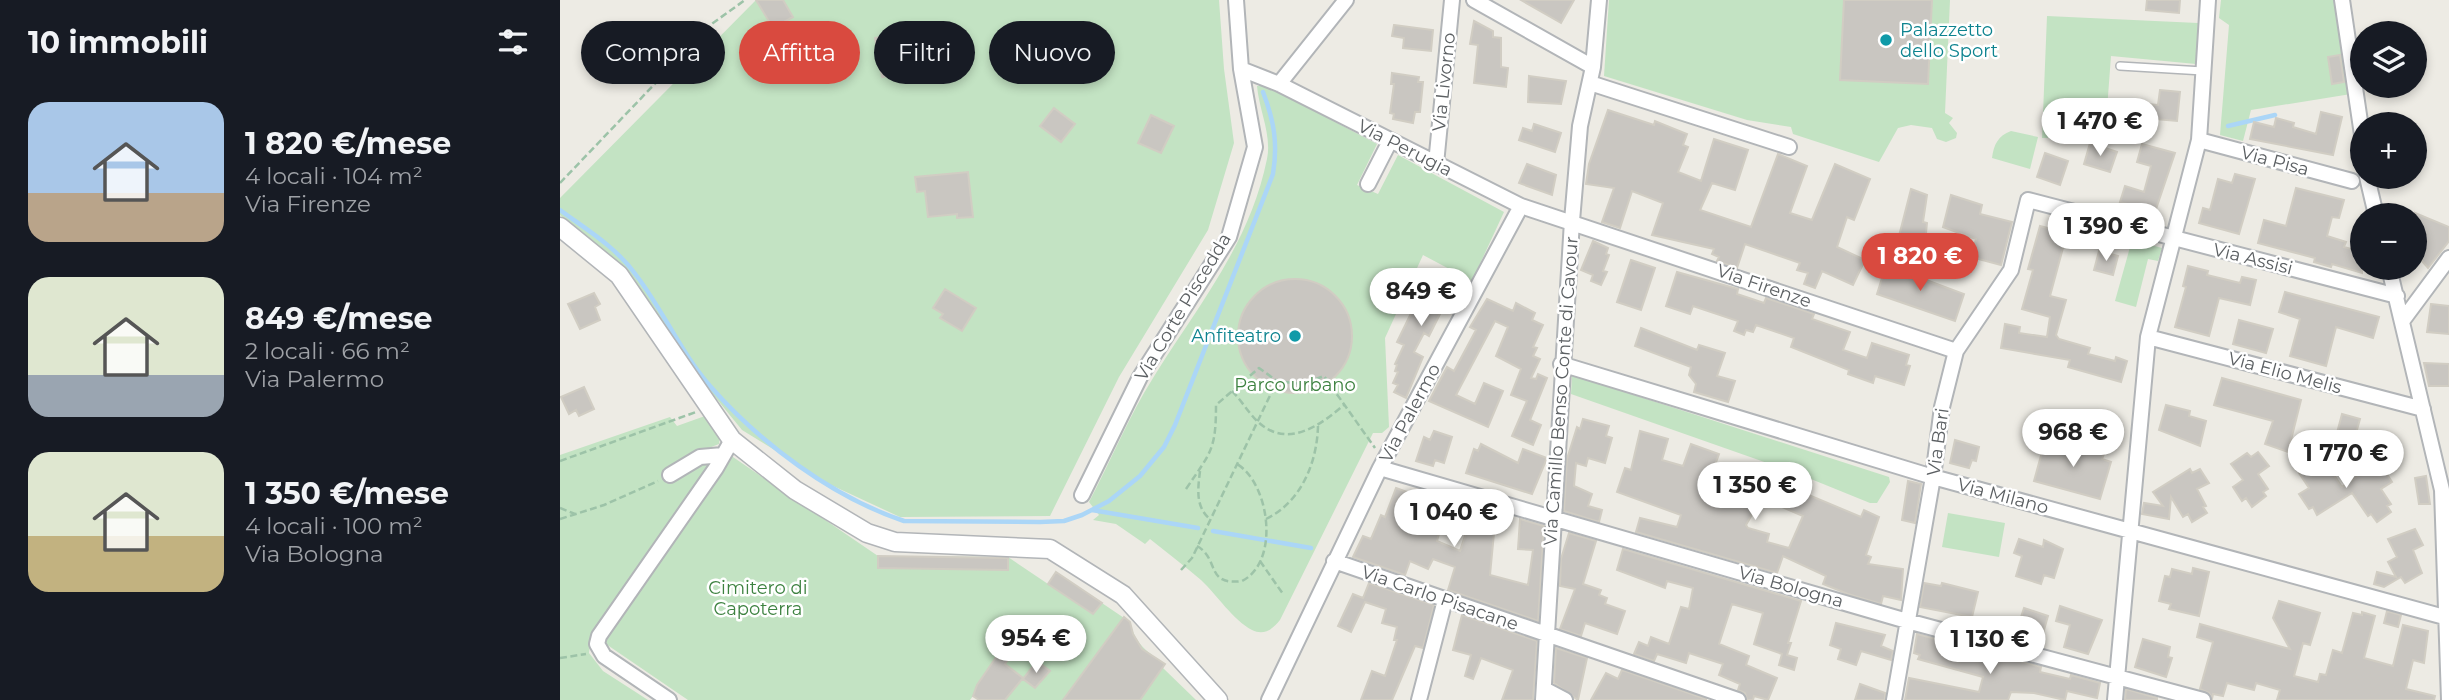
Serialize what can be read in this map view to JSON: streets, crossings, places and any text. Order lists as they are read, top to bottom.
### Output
{
  "streets": {
    "street": [
      "Via Livorno",
      "Via Perugia",
      "Via Pisa",
      "Via Assisi",
      "Via Firenze",
      "Via Corte Piscedda",
      "Via Elio Melis",
      "Via Camillo Benso Conte di Cavour",
      "Via Palermo",
      "Via Bari",
      "Via Milano",
      "Via Bologna",
      "Via Carlo Pisacane"
    ]
  },
  "crossings": [
    ["Via Livorno", "Via Perugia"],
    ["Via Perugia", "Via Firenze"],
    ["Via Perugia", "Via Corte Piscedda"],
    ["Via Perugia", "Via Camillo Benso Conte di Cavour"],
    ["Via Perugia", "Via Palermo"],
    ["Via Assisi", "Via Bari"],
    ["Via Firenze", "Via Camillo Benso Conte di Cavour"],
    ["Via Firenze", "Via Bari"],
    ["Via Camillo Benso Conte di Cavour", "Via Milano"],
    ["Via Camillo Benso Conte di Cavour", "Via Bologna"],
    ["Via Camillo Benso Conte di Cavour", "Via Carlo Pisacane"],
    ["Via Palermo", "Via Bologna"],
    ["Via Palermo", "Via Carlo Pisacane"],
    ["Via Bari", "Via Milano"],
    ["Via Bari", "Via Bologna"]
  ],
  "parks": ["Parco urbano", "Cimitero di Capoterra"],
  "places": ["Palazzetto dello Sport", "Anfiteatro"],
  "page": {
    "heading": "10 immobili",
    "map_buttons": ["+", "−"],
    "chip": [
      "Compra",
      "Affitta",
      "Filtri",
      "Nuovo"
    ],
    "list": [
      {
        "name": "1 820 €/mese",
        "note": "4 locali · 104 m² · Via Firenze"
      },
      {
        "name": "849 €/mese",
        "note": "2 locali · 66 m² · Via Palermo"
      },
      {
        "name": "1 350 €/mese",
        "note": "4 locali · 100 m² · Via Bologna"
      }
    ],
    "price": [
      "1 470 €",
      "1 390 €",
      "1 820 €",
      "849 €",
      "968 €",
      "1 770 €",
      "1 350 €",
      "1 040 €",
      "954 €",
      "1 130 €"
    ]
  }
}
